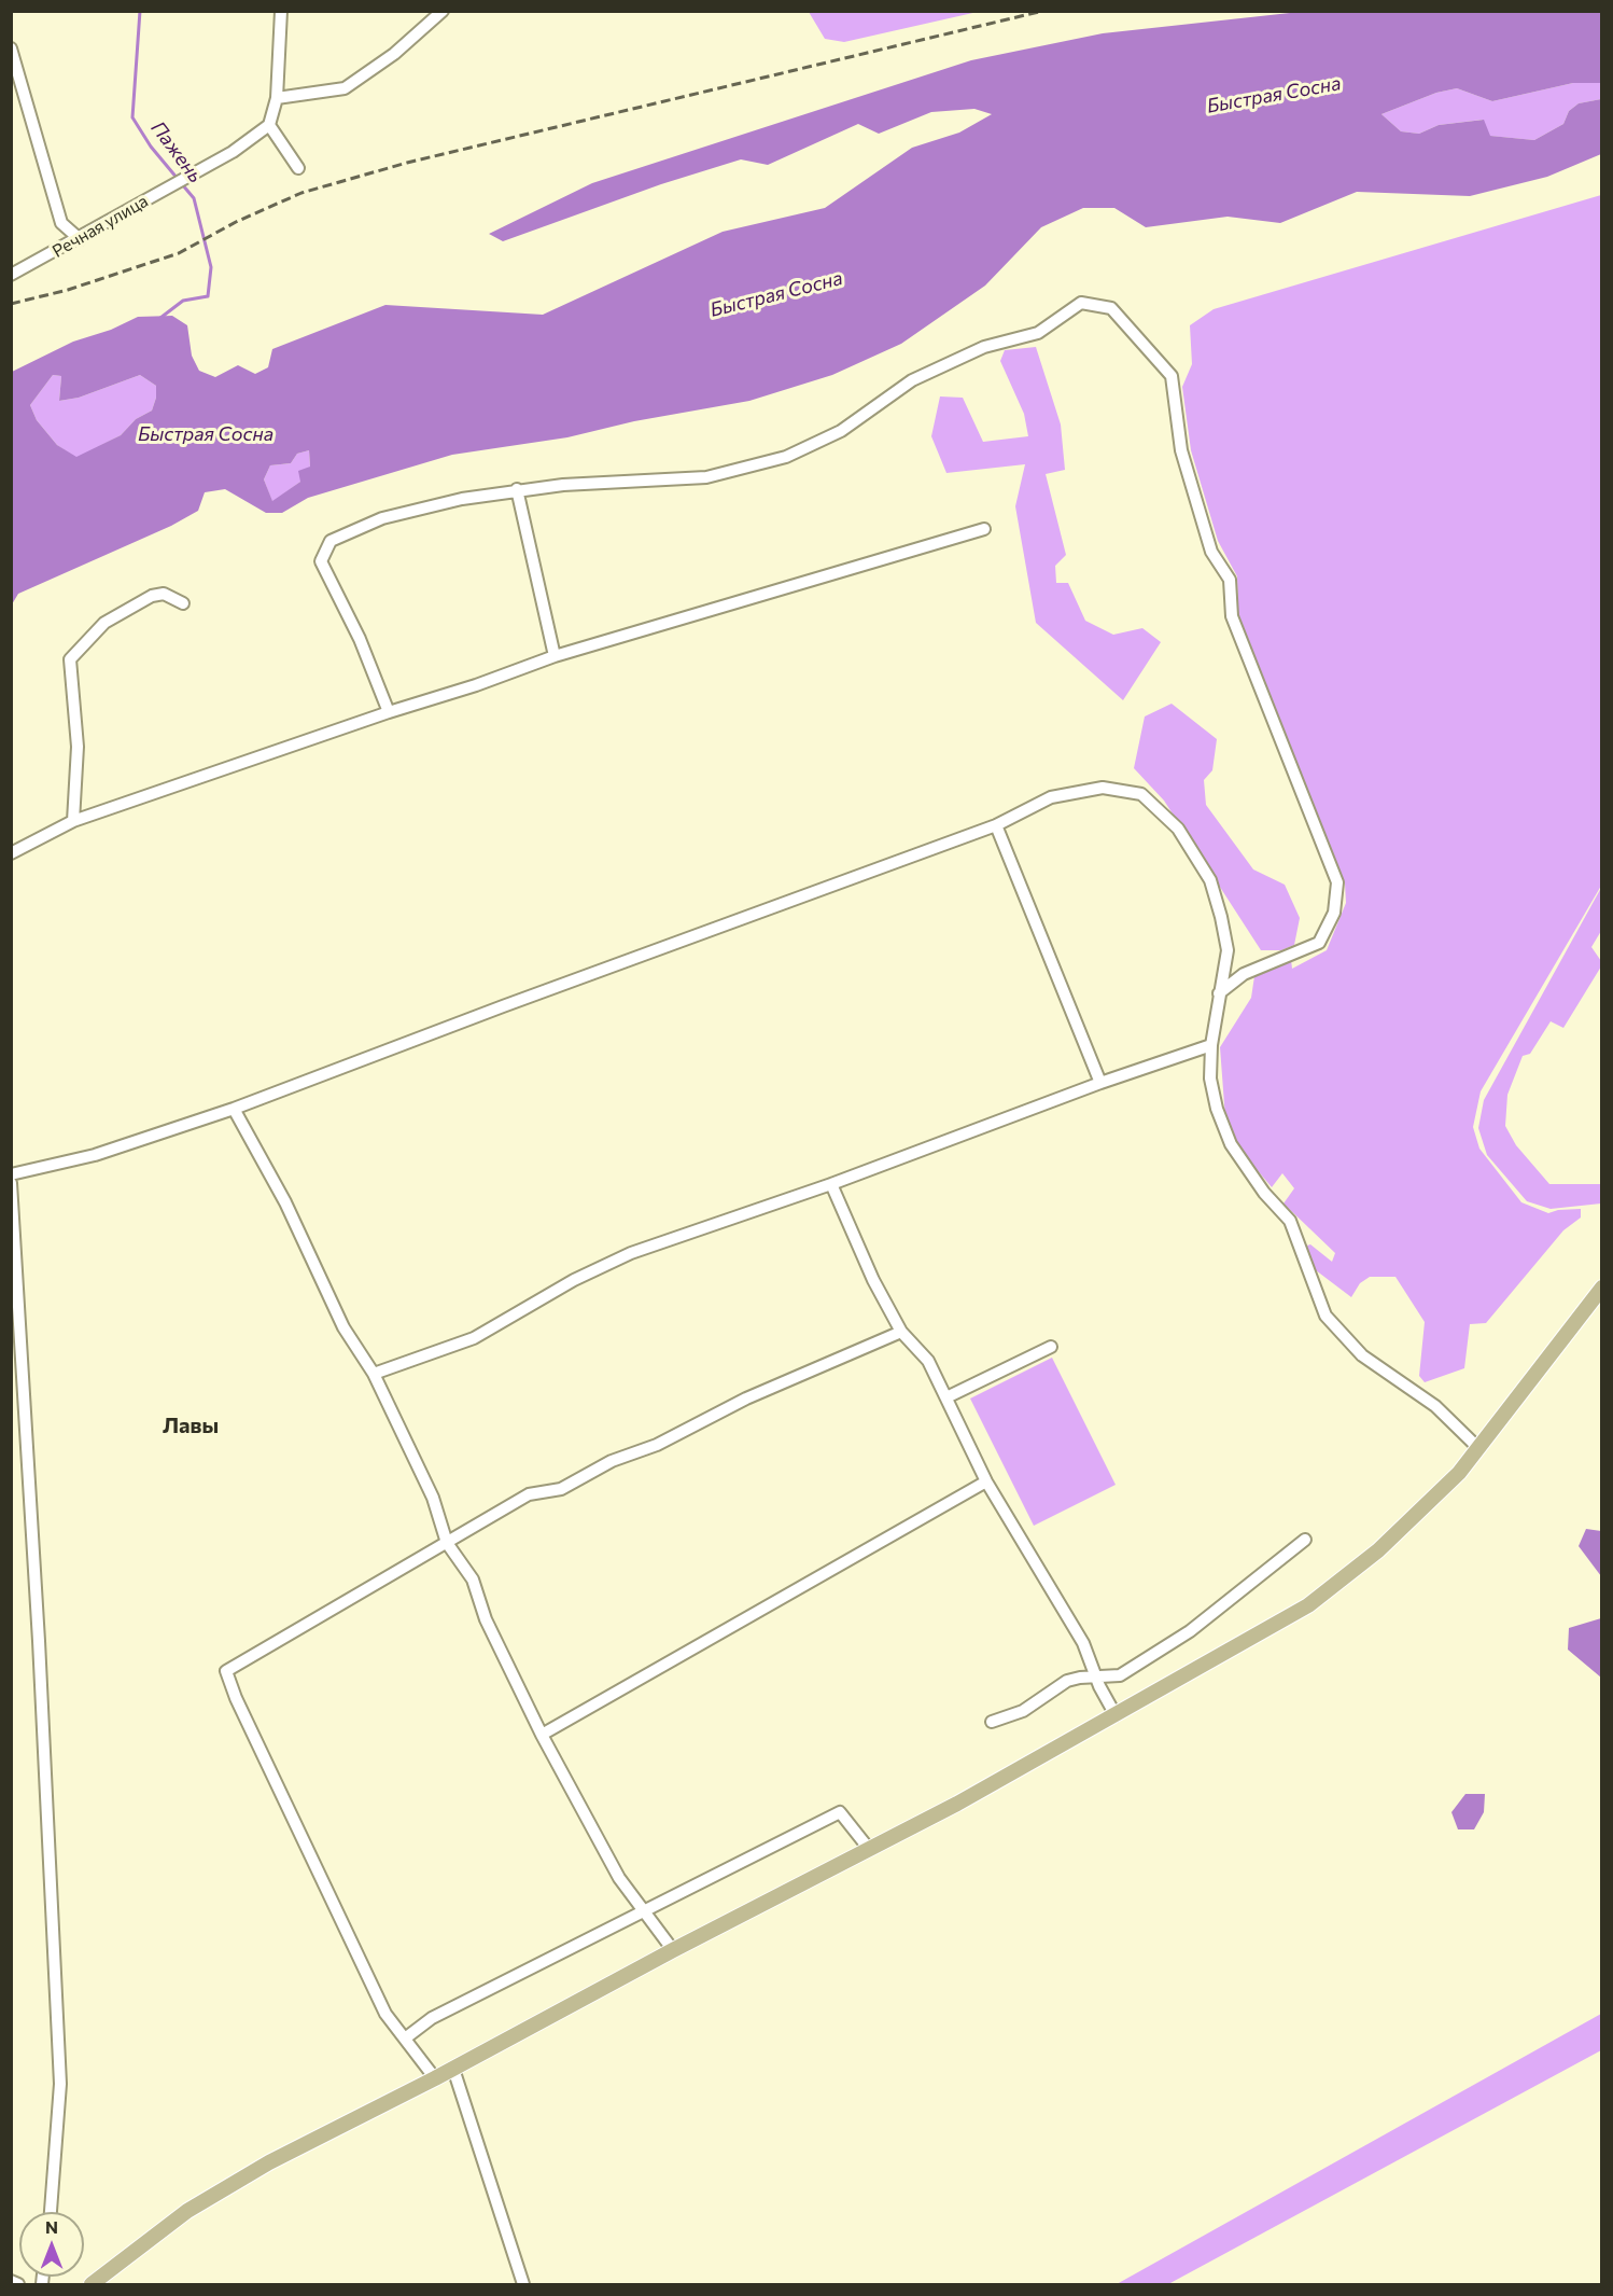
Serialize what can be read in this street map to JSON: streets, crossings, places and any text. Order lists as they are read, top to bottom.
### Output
{
  "streets": {
    "street": ["Речная улица"]
  },
  "districts": ["Лавы"],
  "water": ["Быстрая Сосна", "Пажень"],
  "north": "top"
}
